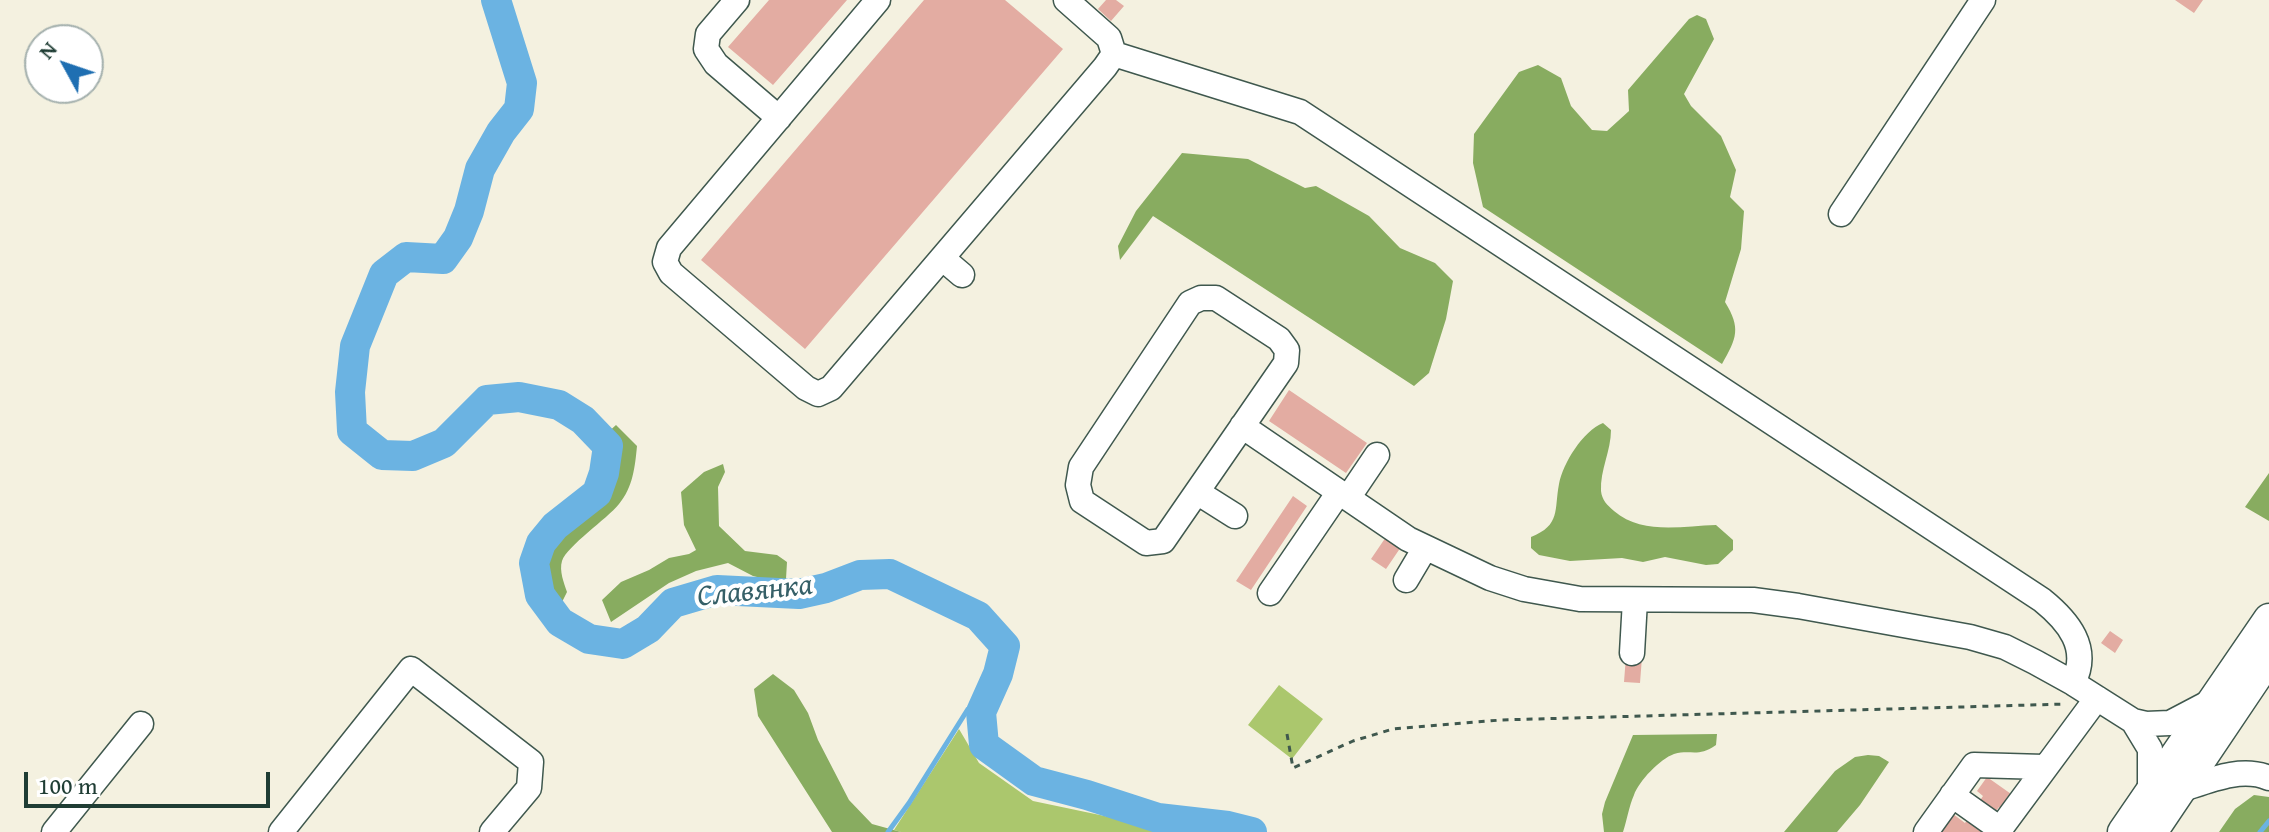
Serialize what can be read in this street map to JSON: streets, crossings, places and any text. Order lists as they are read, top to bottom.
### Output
{
  "water": ["Славянка"],
  "scale_bar": "100 m",
  "north": "top left"
}
